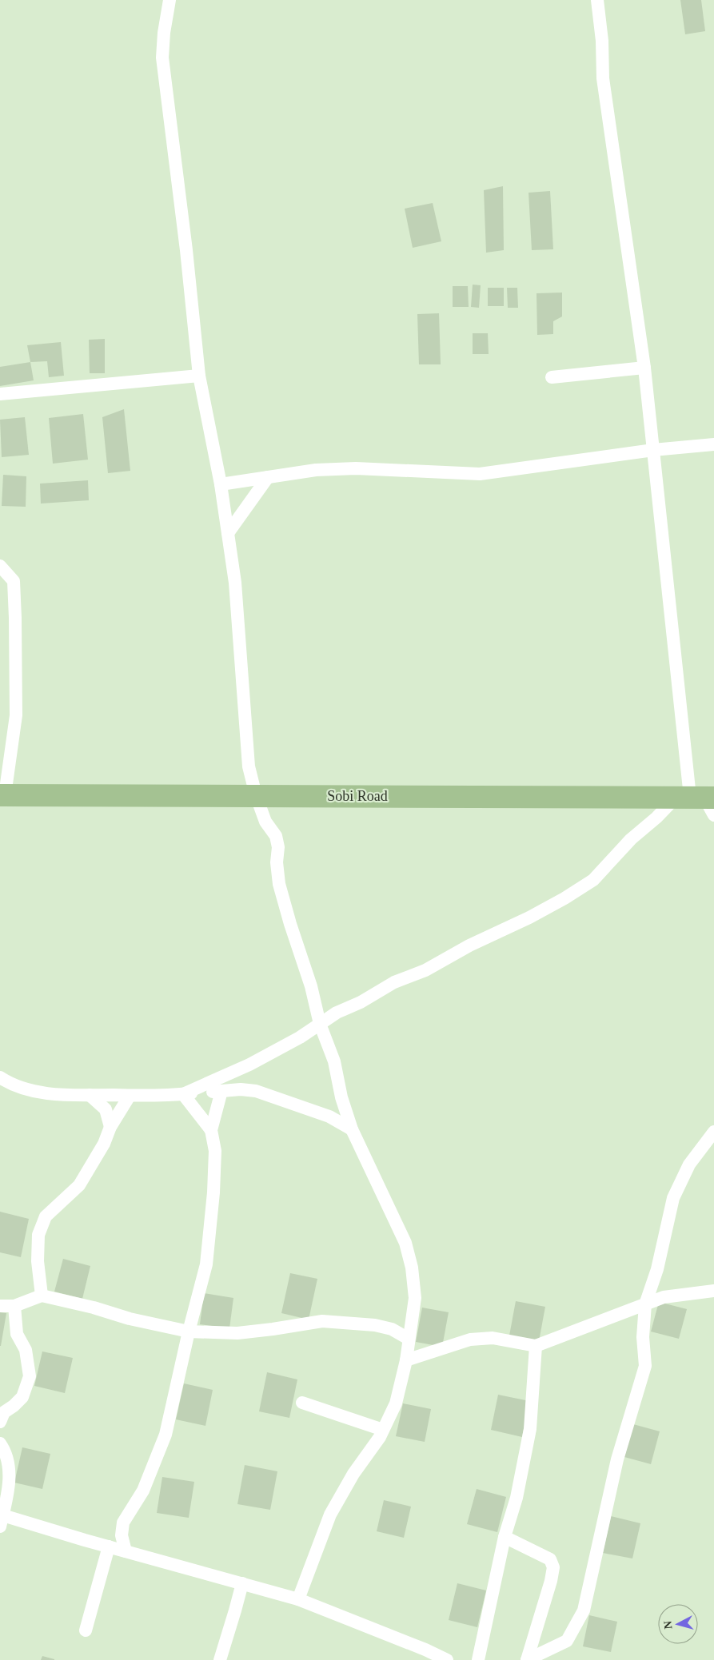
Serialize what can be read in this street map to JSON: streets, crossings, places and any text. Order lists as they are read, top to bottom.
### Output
{
  "streets": {
    "highway": ["Sobi Road"]
  },
  "north": "left"
}
